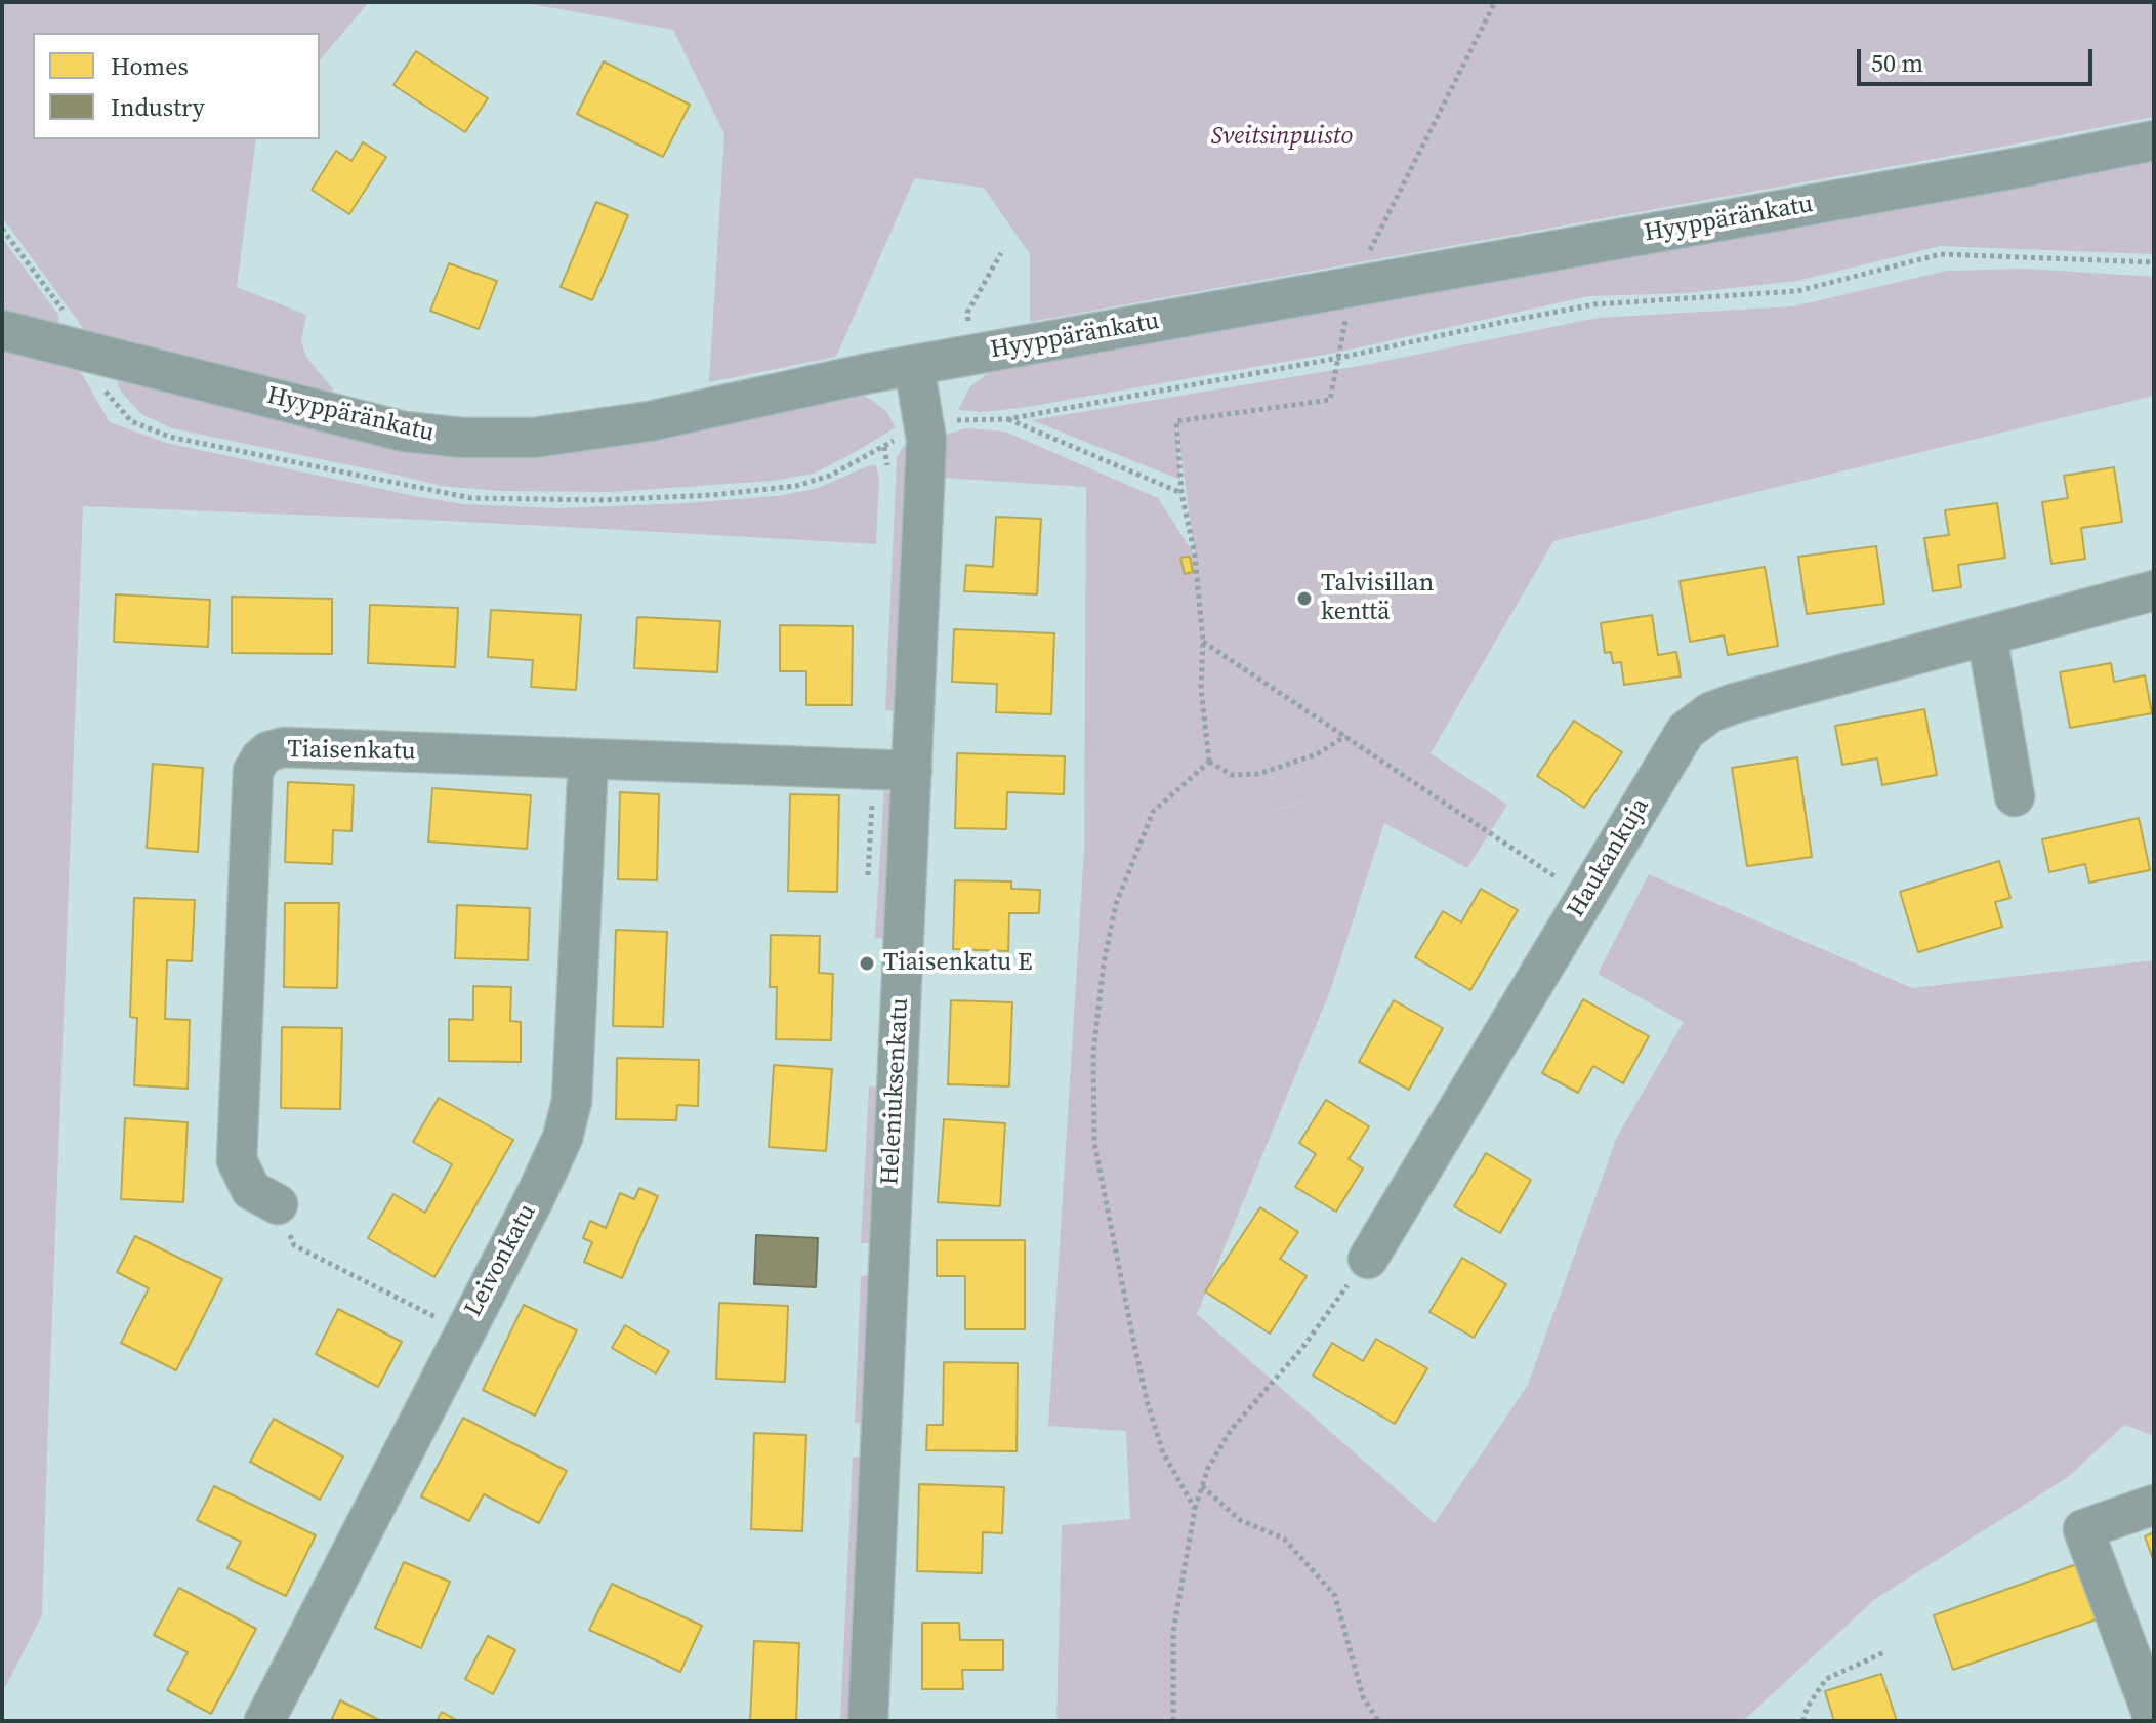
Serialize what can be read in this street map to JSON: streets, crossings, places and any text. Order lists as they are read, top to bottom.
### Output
{
  "streets": {
    "street": [
      "Hyyppäränkatu",
      "Tiaisenkatu",
      "Haukankuja",
      "Heleniuksenkatu",
      "Leivonkatu"
    ]
  },
  "crossings": [
    ["Hyyppäränkatu", "Heleniuksenkatu"],
    ["Tiaisenkatu", "Heleniuksenkatu"],
    ["Tiaisenkatu", "Leivonkatu"]
  ],
  "parks": ["Sveitsinpuisto"],
  "places": ["Talvisillan kenttä", "Tiaisenkatu E"],
  "legend": ["Homes", "Industry"],
  "scale_bar": "50 m"
}
